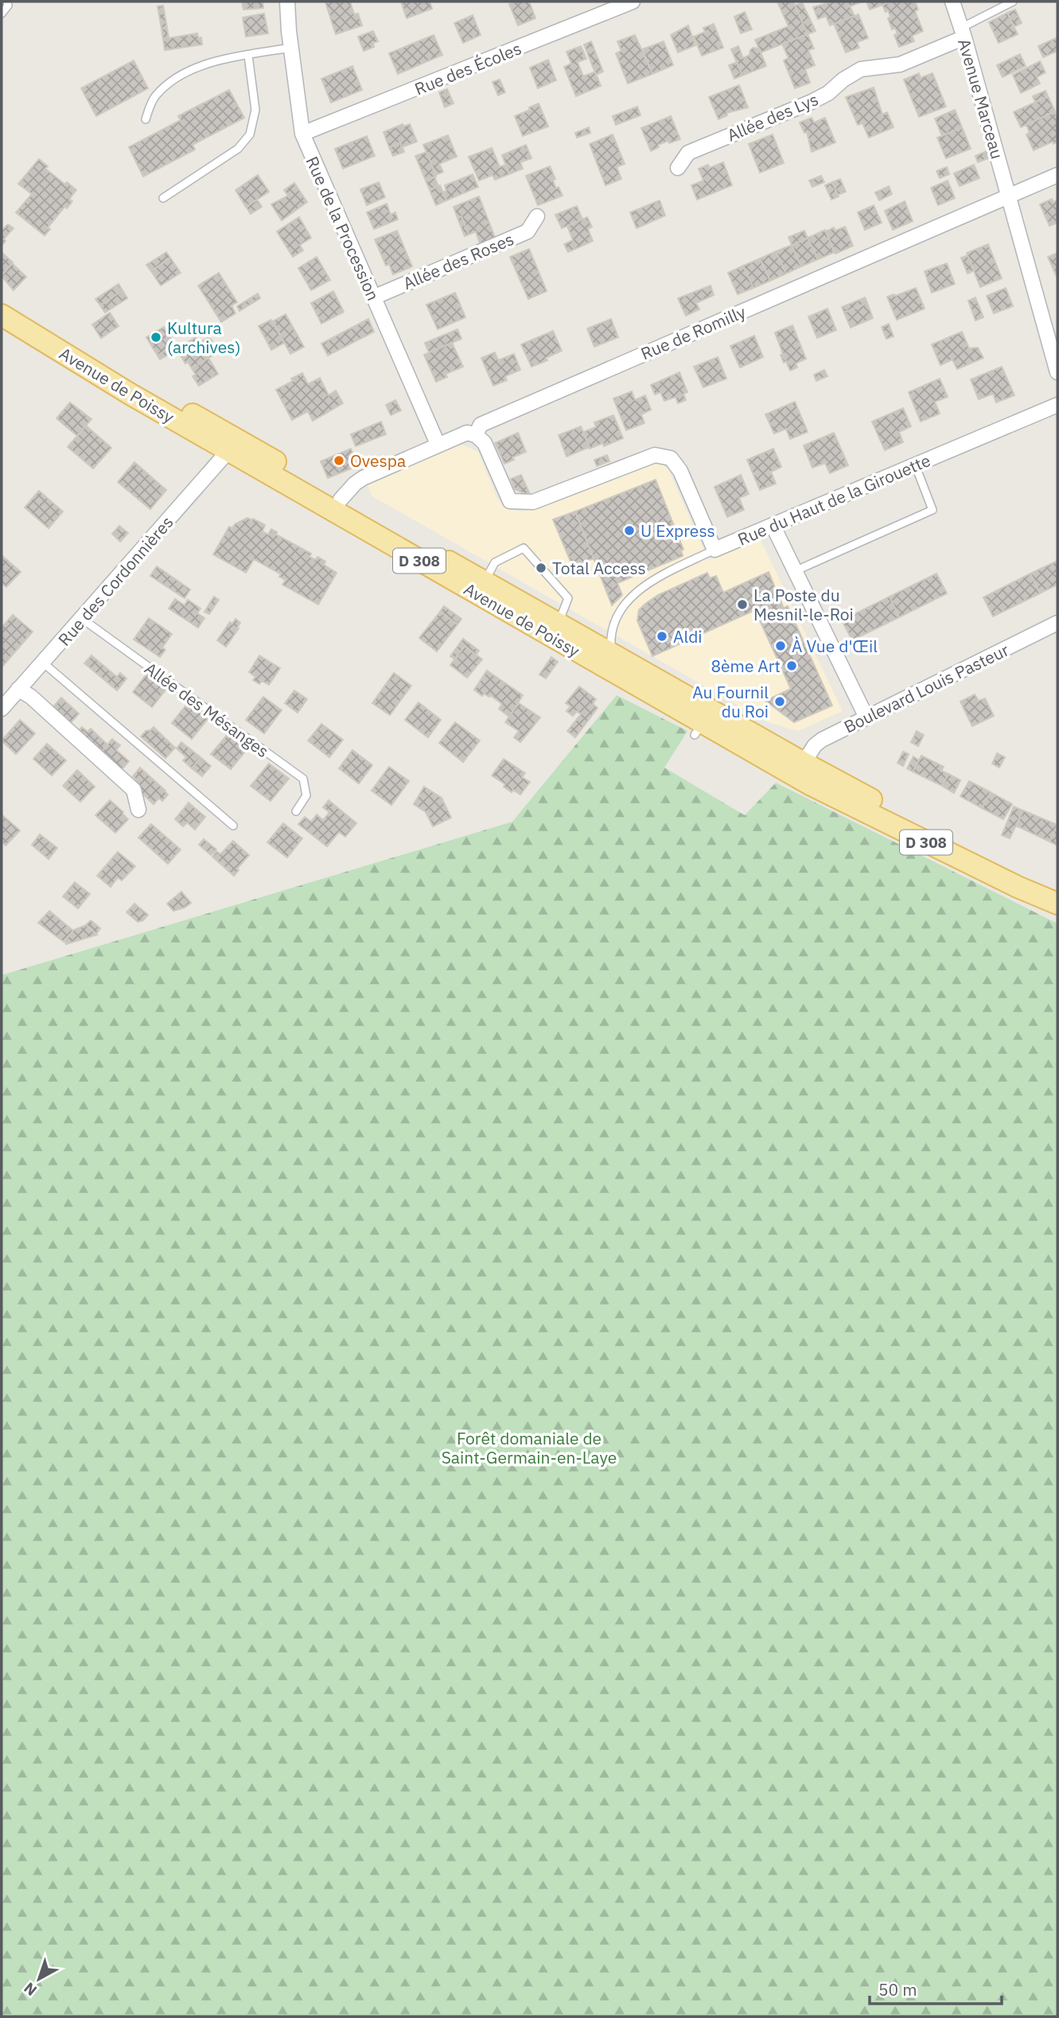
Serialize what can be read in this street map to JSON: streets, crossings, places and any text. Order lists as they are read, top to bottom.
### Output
{
  "streets": {
    "main road": ["Avenue de Poissy", "D 308"],
    "street": [
      "Rue des Écoles",
      "Avenue Marceau",
      "Allée des Lys",
      "Rue de la Procession",
      "Allée des Roses",
      "Rue de Romilly",
      "Rue du Haut de la Girouette",
      "Rue des Cordonnières",
      "Boulevard Louis Pasteur"
    ],
    "lane": ["Allée des Mésanges"]
  },
  "crossings": [
    ["Rue des Écoles", "Rue de la Procession"],
    ["Avenue Marceau", "Allée des Lys"],
    ["Avenue Marceau", "Rue de Romilly"],
    ["Rue de la Procession", "Allée des Roses"],
    ["Avenue de Poissy", "Rue des Cordonnières"],
    ["Avenue de Poissy", "Boulevard Louis Pasteur"],
    ["Rue des Cordonnières", "Allée des Mésanges"]
  ],
  "parks": ["Forêt domaniale de Saint-Germain-en-Laye"],
  "places": [
    "Kultura (archives)",
    "Ovespa",
    "U Express",
    "Total Access",
    "La Poste du Mesnil-le-Roi",
    "Aldi",
    "À Vue d'Œil",
    "8ème Art",
    "Au Fournil du Roi"
  ],
  "scale_bar": "50 m",
  "north": "bottom left"
}
